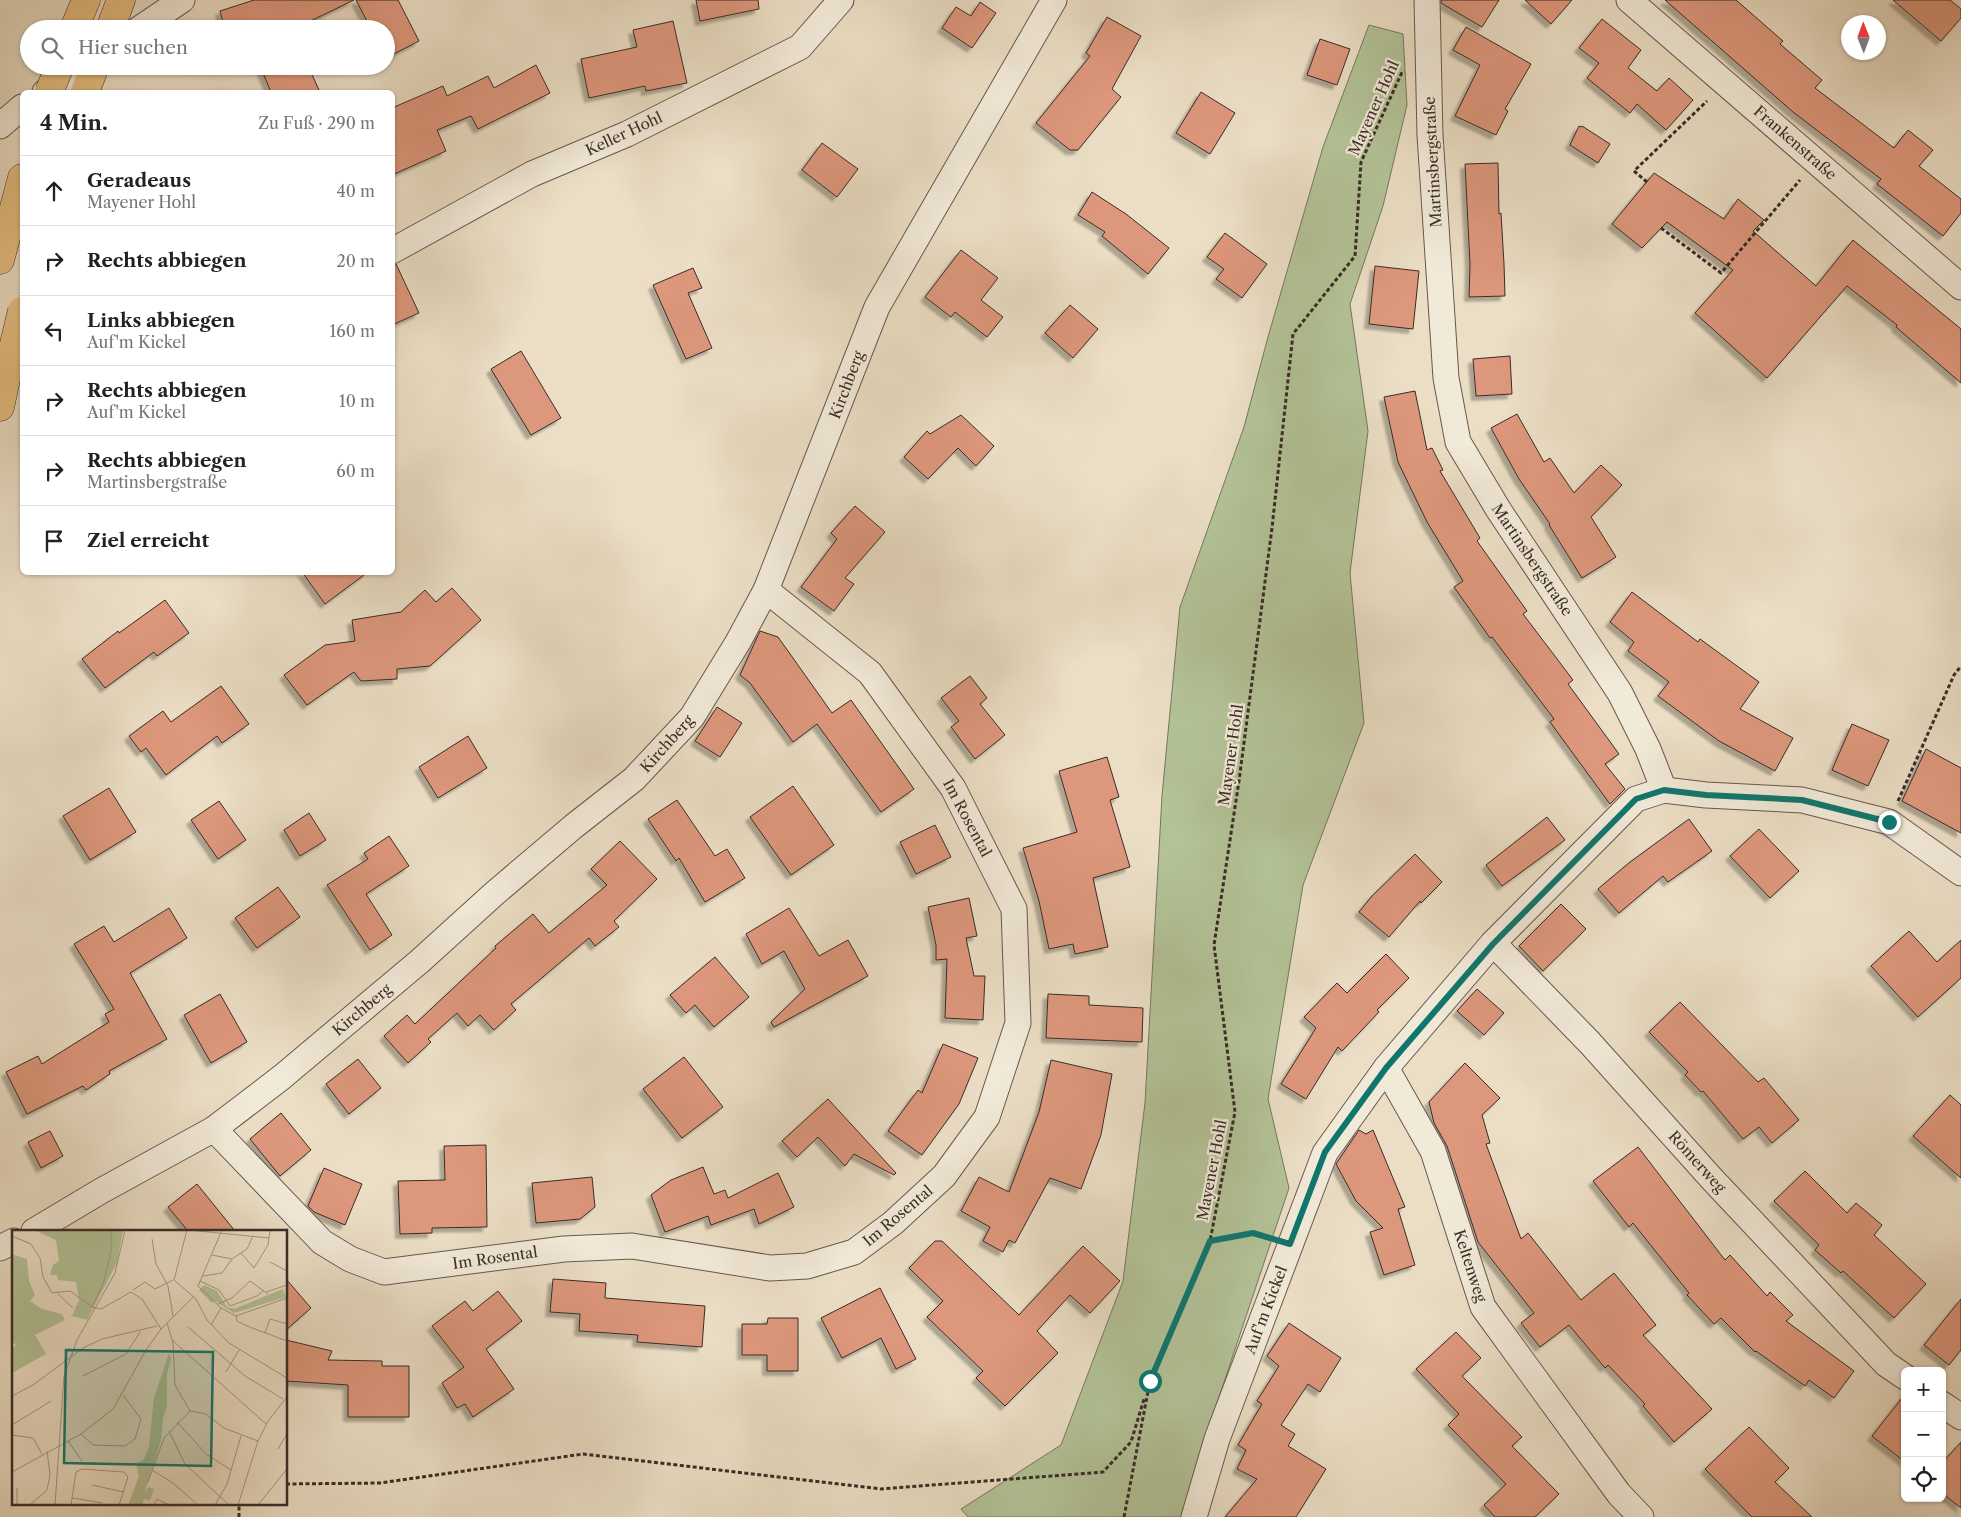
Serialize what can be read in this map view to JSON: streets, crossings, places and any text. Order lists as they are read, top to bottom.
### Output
{
  "streets": {
    "street": [
      "Keller Hohl",
      "Frankenstraße",
      "Martinsbergstraße",
      "Kirchberg",
      "Im Rosental",
      "Römerweg",
      "Keltenweg",
      "Auf'm Kickel"
    ],
    "path": ["Mayener Hohl"]
  },
  "crossings": [
    ["Martinsbergstraße", "Auf'm Kickel"],
    ["Kirchberg", "Im Rosental"],
    ["Römerweg", "Auf'm Kickel"],
    ["Keltenweg", "Auf'm Kickel"]
  ],
  "north": "top",
  "page": {
    "search": "Hier suchen",
    "heading": ["4 Min.", "Zu Fuß · 290 m"],
    "list": [
      ["Geradeaus", "Mayener Hohl", "40 m"],
      ["Rechts abbiegen", "20 m"],
      ["Links abbiegen", "Auf'm Kickel", "160 m"],
      ["Rechts abbiegen", "Auf'm Kickel", "10 m"],
      ["Rechts abbiegen", "Martinsbergstraße", "60 m"],
      "Ziel erreicht"
    ],
    "map_buttons": ["+", "−"]
  }
}
